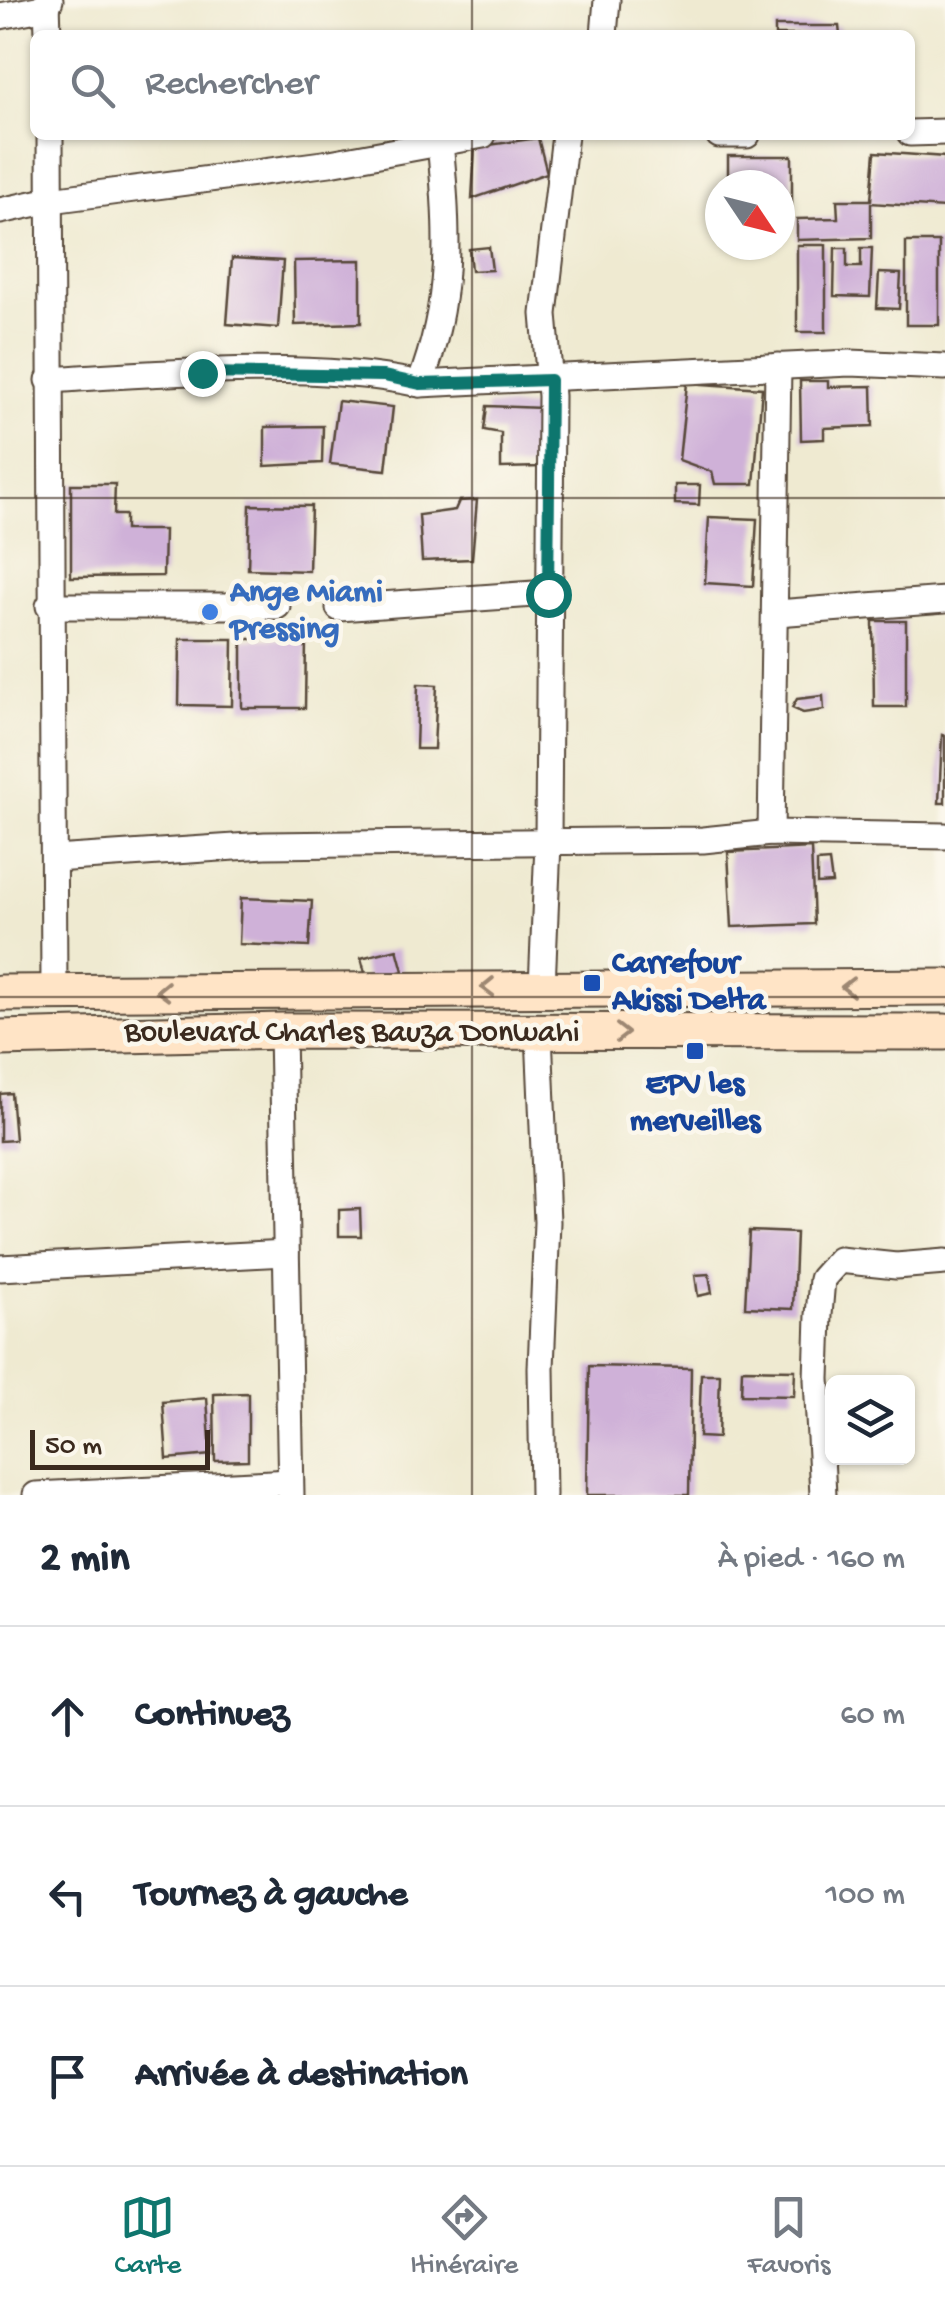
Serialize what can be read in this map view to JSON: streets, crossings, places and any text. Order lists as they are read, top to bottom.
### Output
{
  "streets": {
    "main road": ["Boulevard Charles Bauza Donwahi"]
  },
  "places": {
    "other": ["Ange Miami Pressing"],
    "transit": ["Carrefour Akissi Delta", "EPV les merveilles"]
  },
  "scale_bar": "50 m",
  "north": "bottom right",
  "page": {
    "search": "Rechercher",
    "scale": "50 m",
    "heading": ["2 min", "À pied · 160 m"],
    "list": [
      ["Continuez", "60 m"],
      ["Tournez à gauche", "100 m"],
      "Arrivée à destination"
    ],
    "nav": ["Carte", "Itinéraire", "Favoris"]
  }
}
